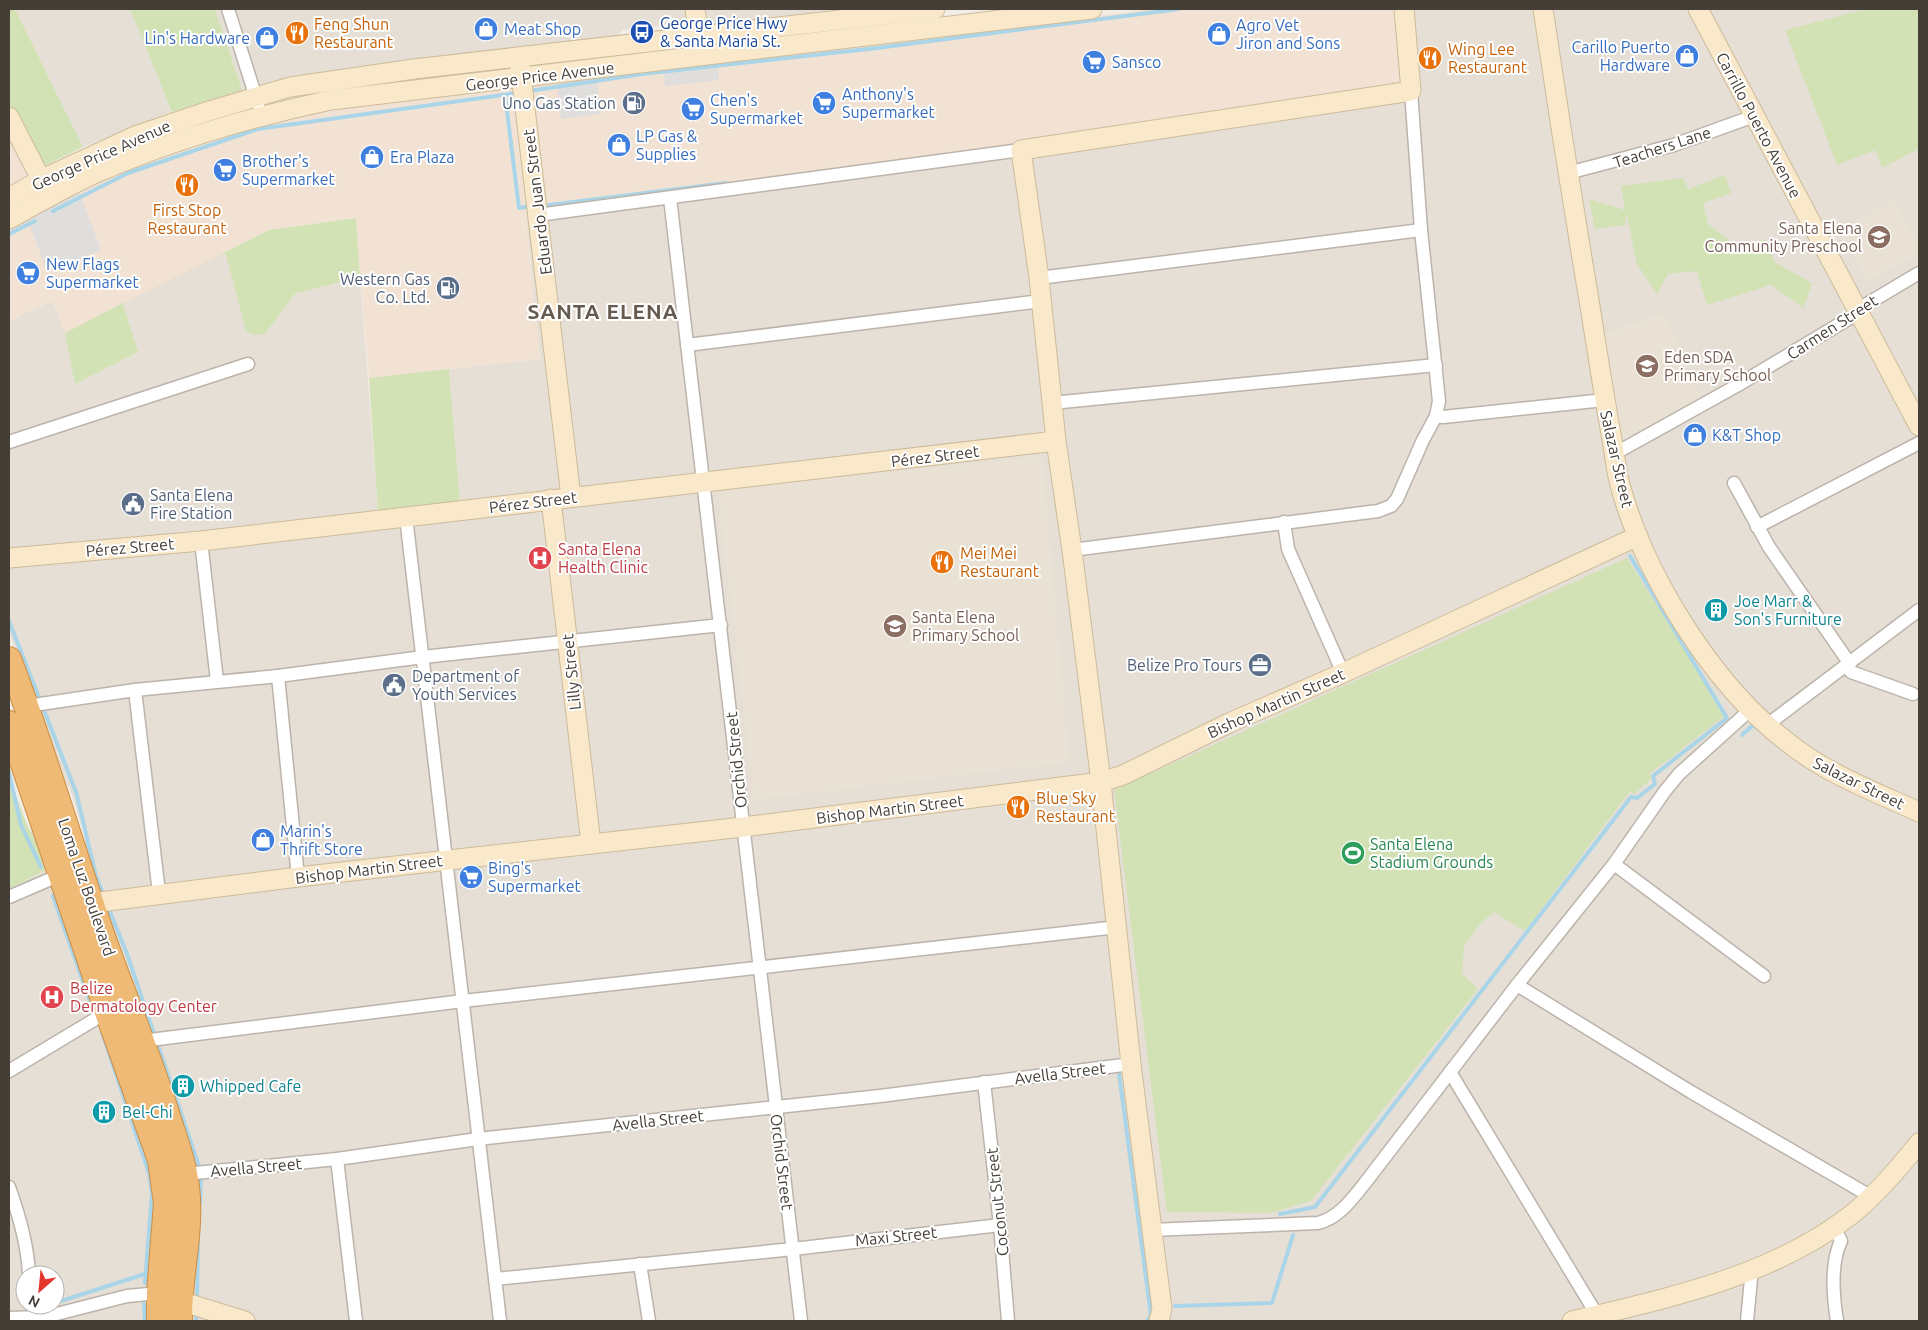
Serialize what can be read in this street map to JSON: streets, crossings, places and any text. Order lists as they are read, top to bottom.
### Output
{
  "streets": {
    "highway": ["Loma Luz Boulevard"],
    "street": [
      "George Price Avenue",
      "Carrillo Puerto Avenue",
      "Teachers Lane",
      "Eduardo Juan Street",
      "Carmen Street",
      "Pérez Street",
      "Salazar Street",
      "Lilly Street",
      "Bishop Martin Street",
      "Orchid Street",
      "Avella Street",
      "Coconut Street",
      "Maxi Street"
    ]
  },
  "crossings": [
    ["George Price Avenue", "Eduardo Juan Street"],
    ["Carrillo Puerto Avenue", "Teachers Lane"],
    ["Carrillo Puerto Avenue", "Carmen Street"],
    ["Teachers Lane", "Salazar Street"],
    ["Eduardo Juan Street", "Pérez Street"],
    ["Carmen Street", "Salazar Street"],
    ["Pérez Street", "Lilly Street"],
    ["Pérez Street", "Orchid Street"],
    ["Salazar Street", "Bishop Martin Street"],
    ["Lilly Street", "Bishop Martin Street"],
    ["Bishop Martin Street", "Orchid Street"],
    ["Bishop Martin Street", "Loma Luz Boulevard"],
    ["Orchid Street", "Avella Street"],
    ["Orchid Street", "Maxi Street"],
    ["Loma Luz Boulevard", "Avella Street"],
    ["Avella Street", "Coconut Street"],
    ["Coconut Street", "Maxi Street"]
  ],
  "districts": ["SANTA ELENA"],
  "places": {
    "shop": [
      "Meat Shop",
      "Agro Vet Jiron and Sons",
      "Lin's Hardware",
      "Carillo Puerto Hardware",
      "LP Gas & Supplies",
      "Era Plaza",
      "K&T Shop",
      "Marin's Thrift Store"
    ],
    "bus stop": ["George Price Hwy & Santa Maria St."],
    "restaurant": [
      "Feng Shun Restaurant",
      "Wing Lee Restaurant",
      "First Stop Restaurant",
      "Mei Mei Restaurant",
      "Blue Sky Restaurant"
    ],
    "supermarket": [
      "Sansco",
      "Anthony's Supermarket",
      "Chen's Supermarket",
      "Brother's Supermarket",
      "New Flags Supermarket",
      "Bing's Supermarket"
    ],
    "fuel station": ["Uno Gas Station", "Western Gas Co. Ltd."],
    "school or university": ["Santa Elena Community Preschool", "Eden SDA Primary School", "Santa Elena Primary School"],
    "public building": ["Santa Elena Fire Station", "Department of Youth Services"],
    "hospital": ["Santa Elena Health Clinic", "Belize Dermatology Center"],
    "building": ["Joe Marr & Son's Furniture", "Whipped Cafe", "Bel-Chi"],
    "office": ["Belize Pro Tours"],
    "sports": ["Santa Elena Stadium Grounds"]
  },
  "north": "bottom left"
}
